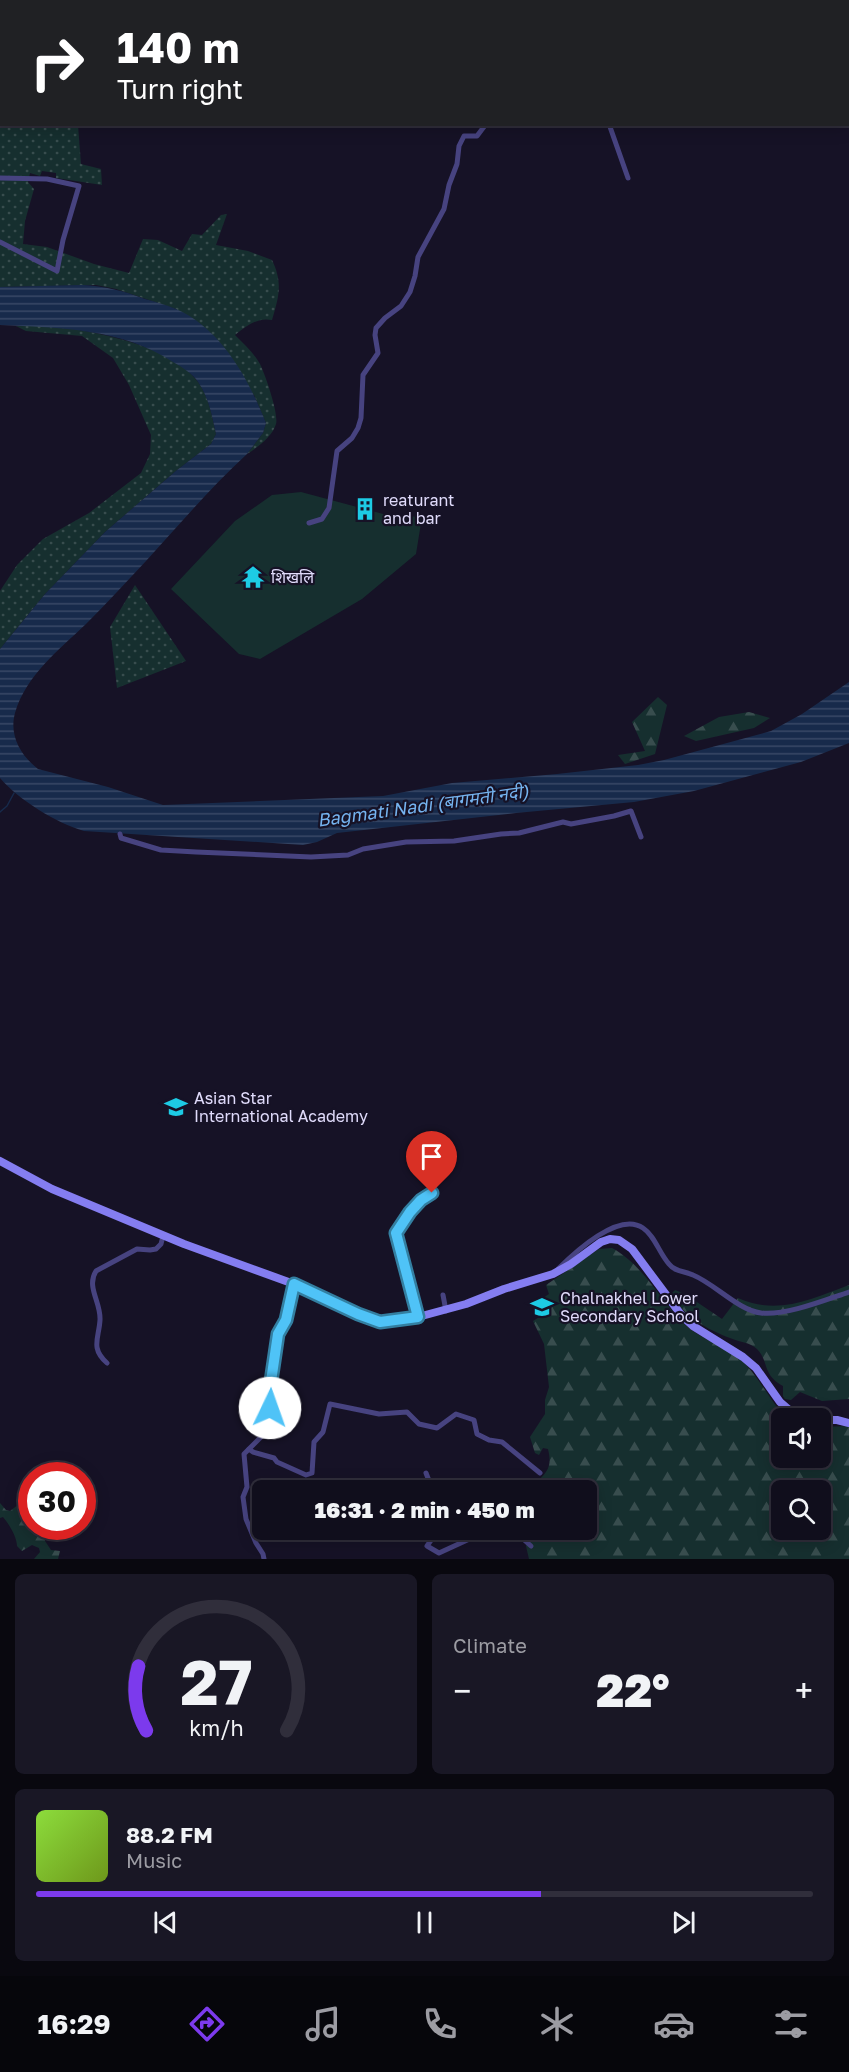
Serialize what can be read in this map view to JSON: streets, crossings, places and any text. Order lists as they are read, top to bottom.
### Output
{
  "water": ["Bagmati Nadi (बागमती नदी)"],
  "places": {
    "building": ["reaturant and bar"],
    "temple": ["शिखलि"],
    "school or university": ["Asian Star International Academy", "Chalnakhel Lower Secondary School"]
  },
  "page": {
    "turn": ["140 m", "Turn right"],
    "limit": "30",
    "trip": "16:31 · 2 min · 450 m",
    "tile": "Climate",
    "heat": ["−", "22°", "+"],
    "song": ["88.2 FM", "Music"],
    "tabs": "16:29",
    "gauge": ["27", "km/h"]
  }
}
